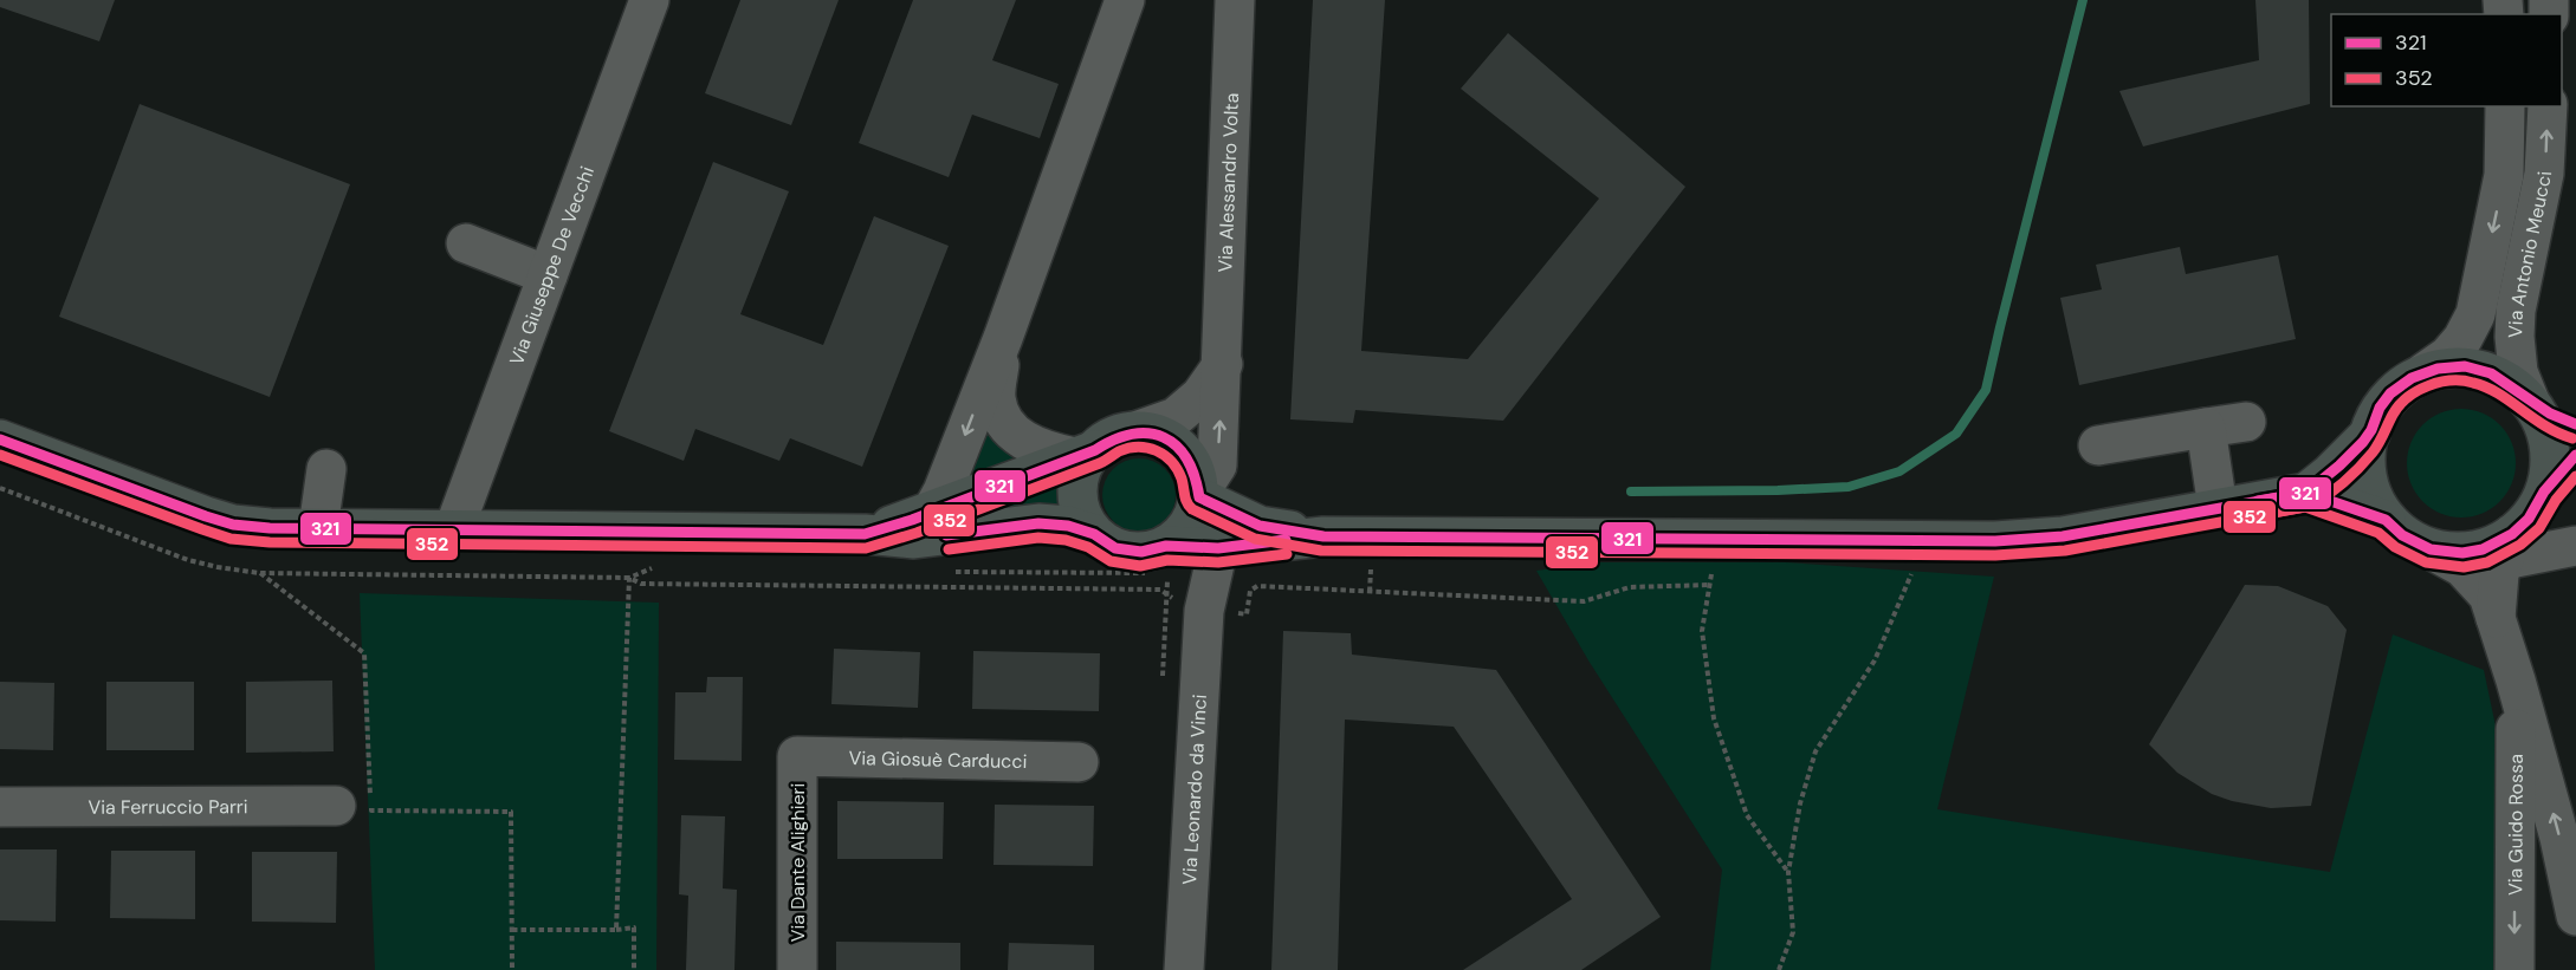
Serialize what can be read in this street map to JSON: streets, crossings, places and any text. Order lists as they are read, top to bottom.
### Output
{
  "streets": {
    "street": [
      "Via Alessandro Volta",
      "Via Antonio Meucci",
      "Via Giuseppe De Vecchi",
      "Via Giosuè Carducci",
      "Via Leonardo da Vinci",
      "Via Ferruccio Parri",
      "Via Guido Rossa",
      "Via Dante Alighieri"
    ]
  },
  "crossings": [
    ["Via Antonio Meucci", "Via Guido Rossa"],
    ["Via Giosuè Carducci", "Via Dante Alighieri"]
  ],
  "lines": ["transit line 321", "transit line 352"],
  "legend": ["321", "352"]
}
